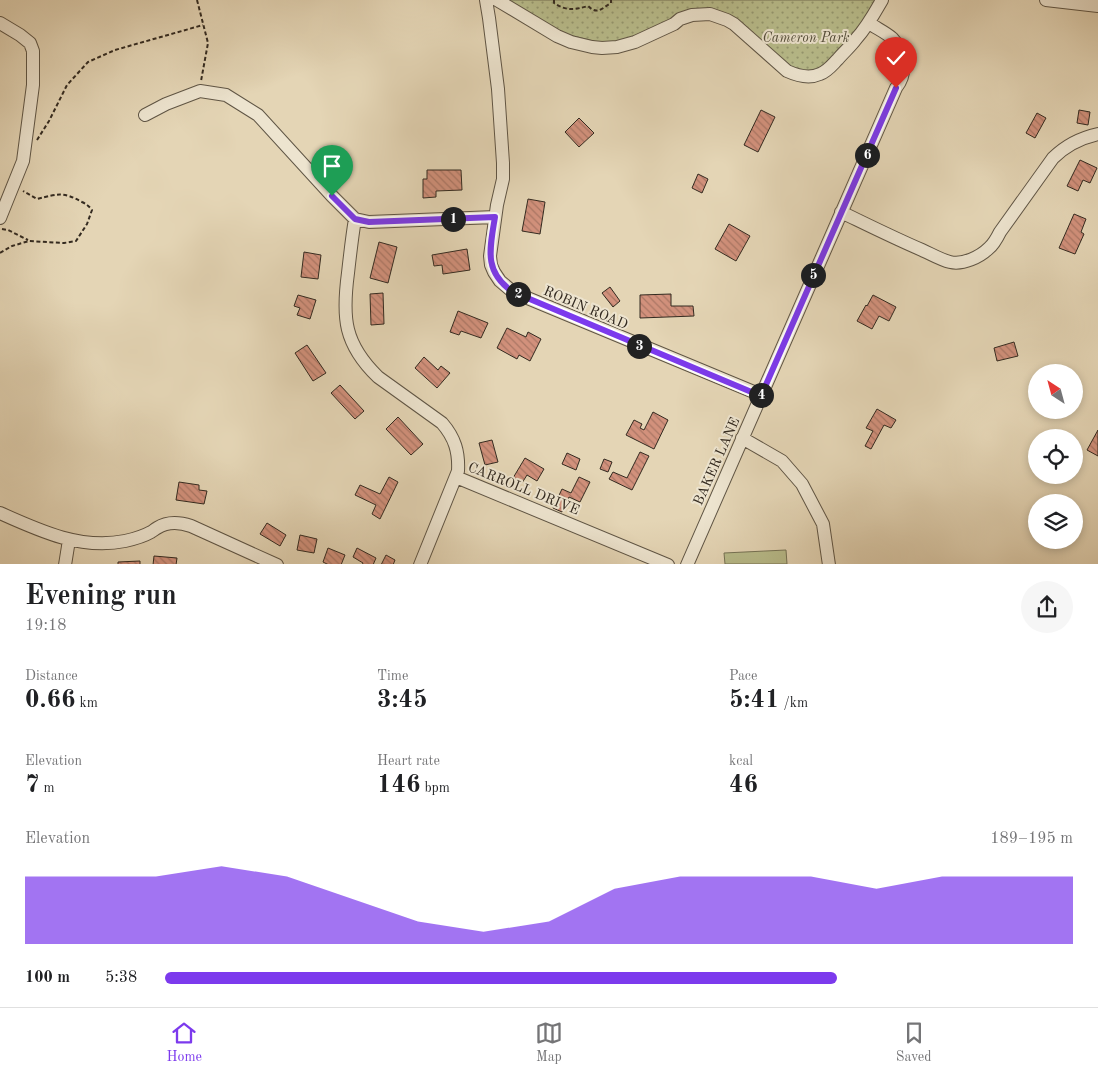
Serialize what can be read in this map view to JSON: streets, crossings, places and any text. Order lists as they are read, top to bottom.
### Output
{
  "streets": {
    "street": ["ROBIN ROAD", "BAKER LANE", "CARROLL DRIVE"]
  },
  "crossings": [
    ["ROBIN ROAD", "BAKER LANE"]
  ],
  "parks": ["Cameron Park"],
  "north": "top left",
  "page": {
    "pins": [
      "6",
      "1",
      "5",
      "2",
      "3",
      "4"
    ],
    "heading": ["Evening run", "19:18"],
    "stats": [
      ["Distance", "0.66 km"],
      ["Time", "3:45"],
      ["Pace", "5:41 /km"],
      ["Elevation", "7 m"],
      ["Heart rate", "146 bpm"],
      ["kcal", "46"]
    ],
    "chart": ["Elevation", "189–195 m"],
    "list": [
      {
        "name": "100 m",
        "note": "5:38"
      }
    ],
    "tabs": ["Home", "Map", "Saved"]
  }
}
